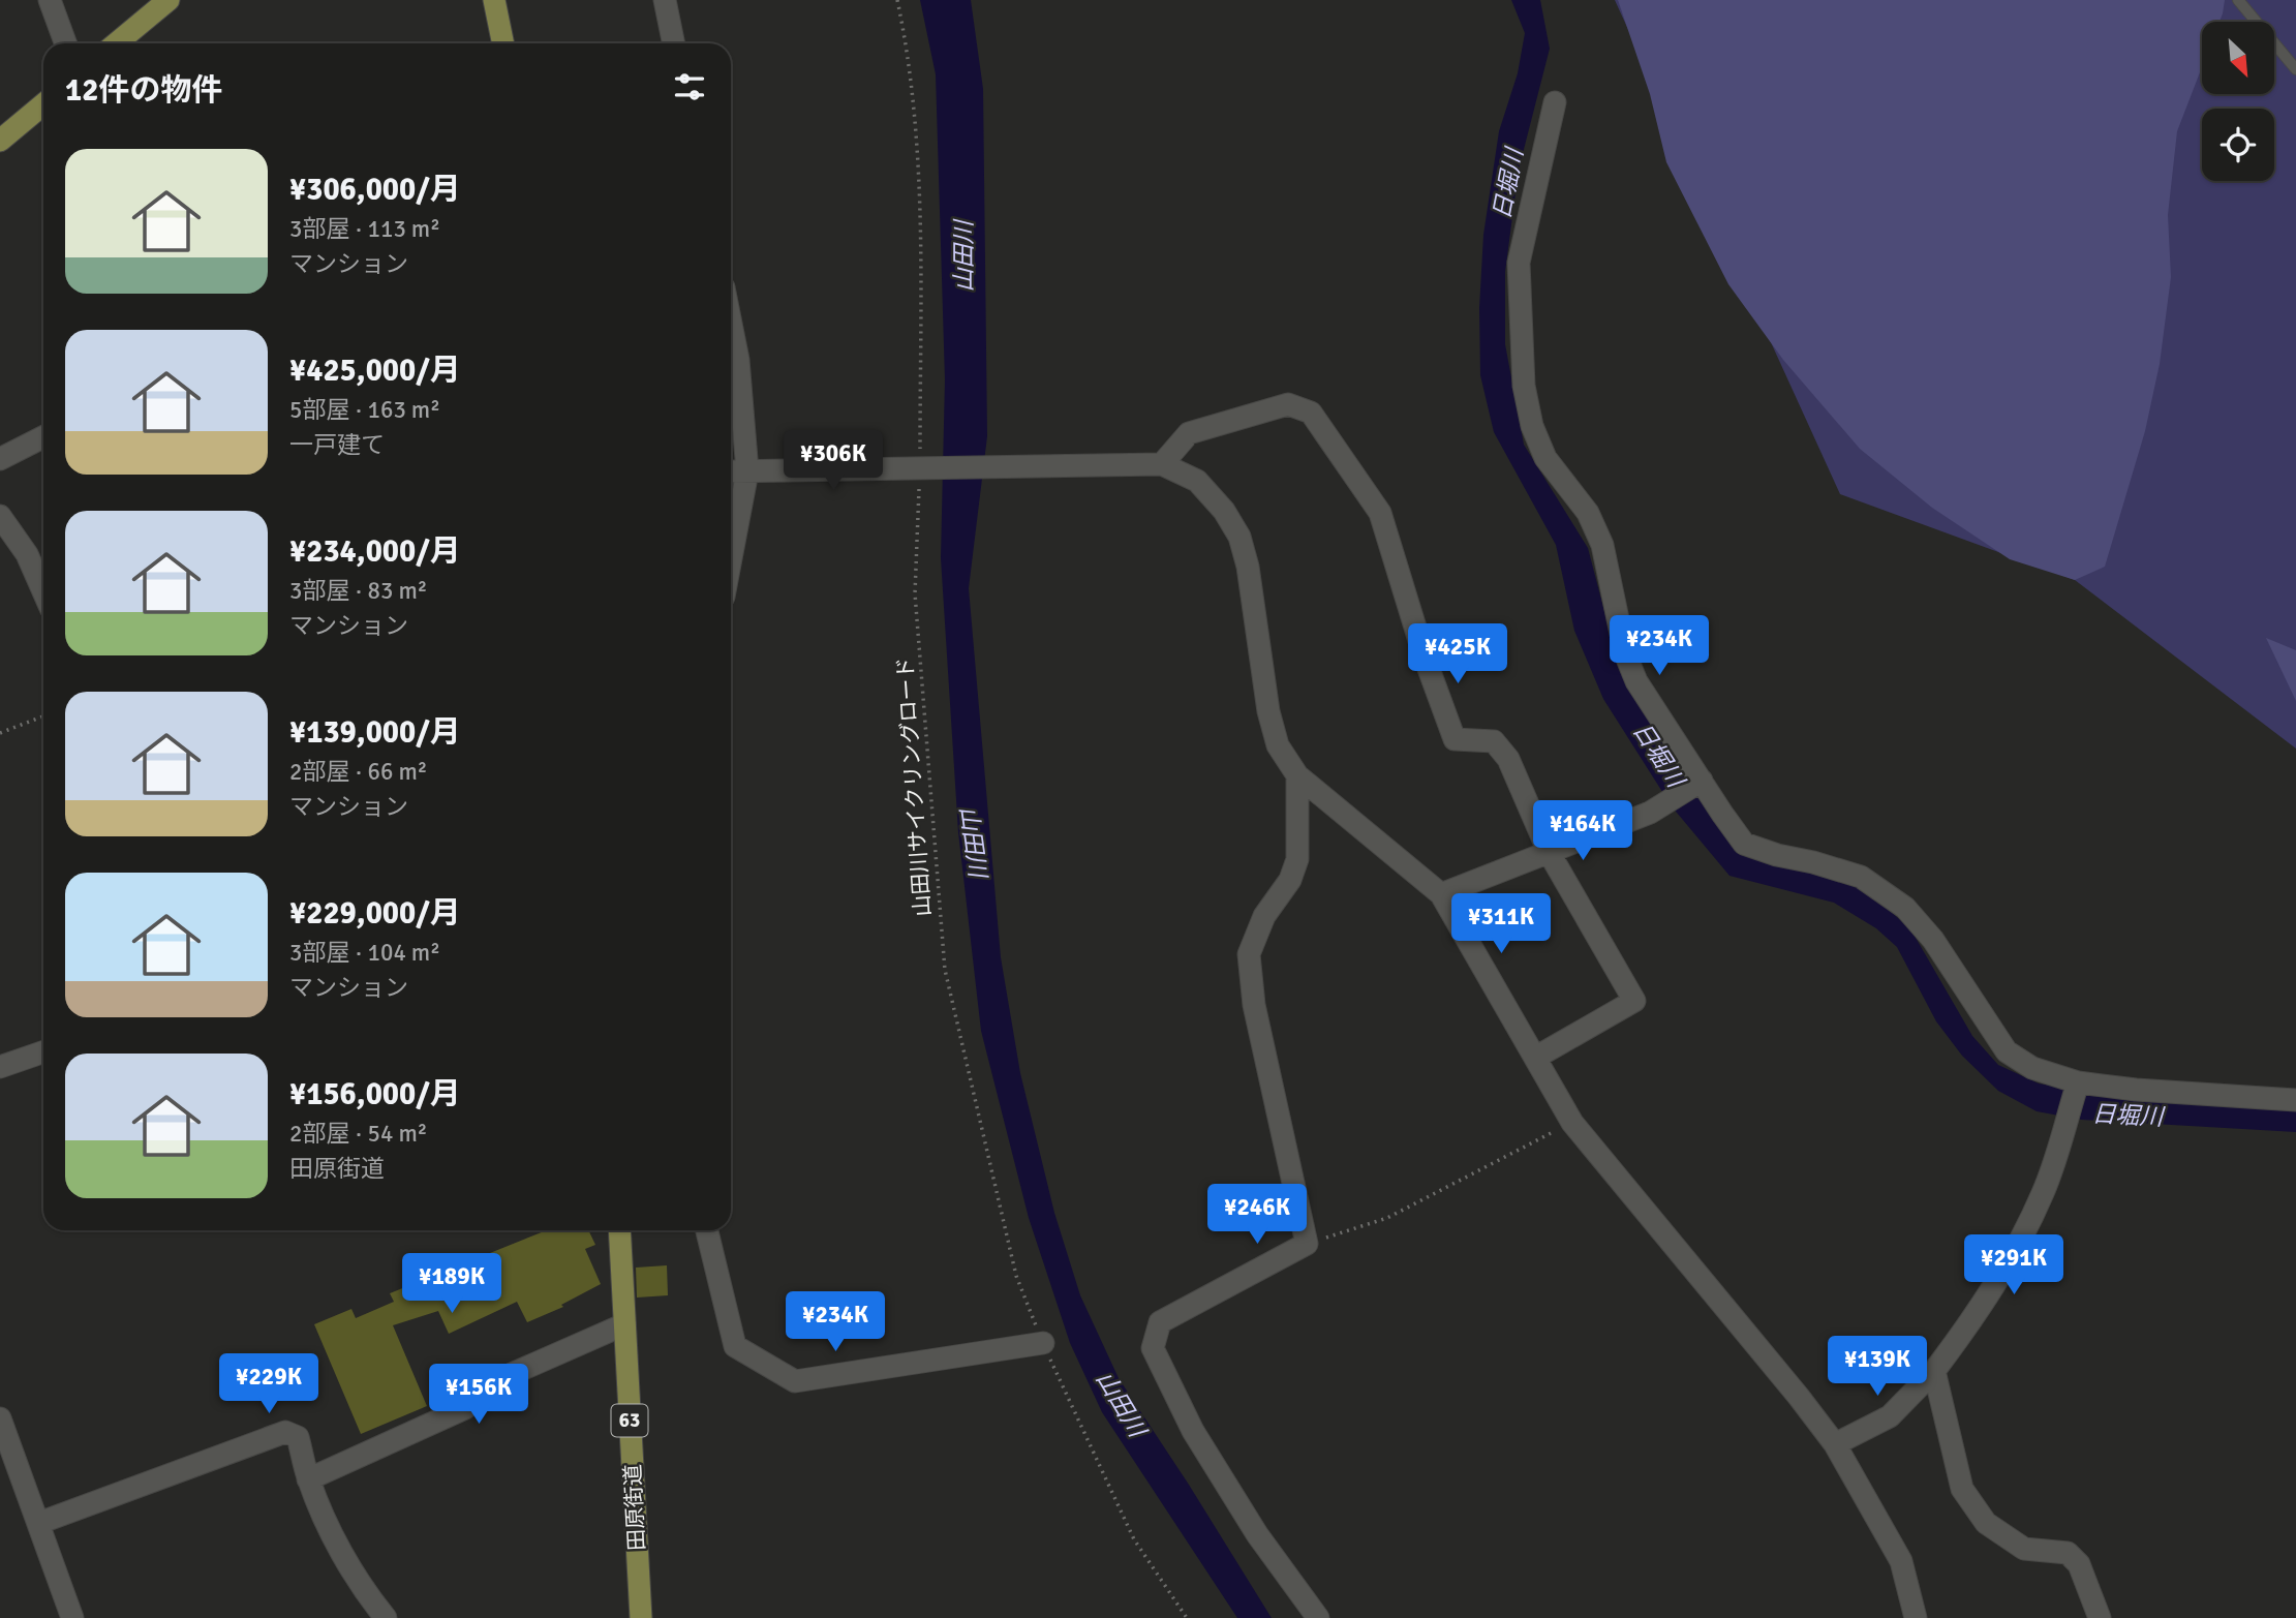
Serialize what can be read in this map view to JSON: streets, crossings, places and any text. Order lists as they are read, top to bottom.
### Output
{
  "streets": {
    "main road": ["63", "田原街道"],
    "path": ["山田川サイクリングロード"]
  },
  "water": ["日堀川", "山田川"],
  "north": "bottom right",
  "page": {
    "heading": "12件の物件",
    "list": [
      {
        "name": "¥306,000/月",
        "note": "3部屋 · 113 m² · マンション"
      },
      {
        "name": "¥425,000/月",
        "note": "5部屋 · 163 m² · 一戸建て"
      },
      {
        "name": "¥234,000/月",
        "note": "3部屋 · 83 m² · マンション"
      },
      {
        "name": "¥139,000/月",
        "note": "2部屋 · 66 m² · マンション"
      },
      {
        "name": "¥229,000/月",
        "note": "3部屋 · 104 m² · マンション"
      },
      {
        "name": "¥156,000/月",
        "note": "2部屋 · 54 m² · 田原街道"
      }
    ],
    "price": [
      "¥306K",
      "¥234K",
      "¥425K",
      "¥164K",
      "¥311K",
      "¥246K",
      "¥291K",
      "¥189K",
      "¥234K",
      "¥139K",
      "¥229K",
      "¥156K"
    ]
  }
}
